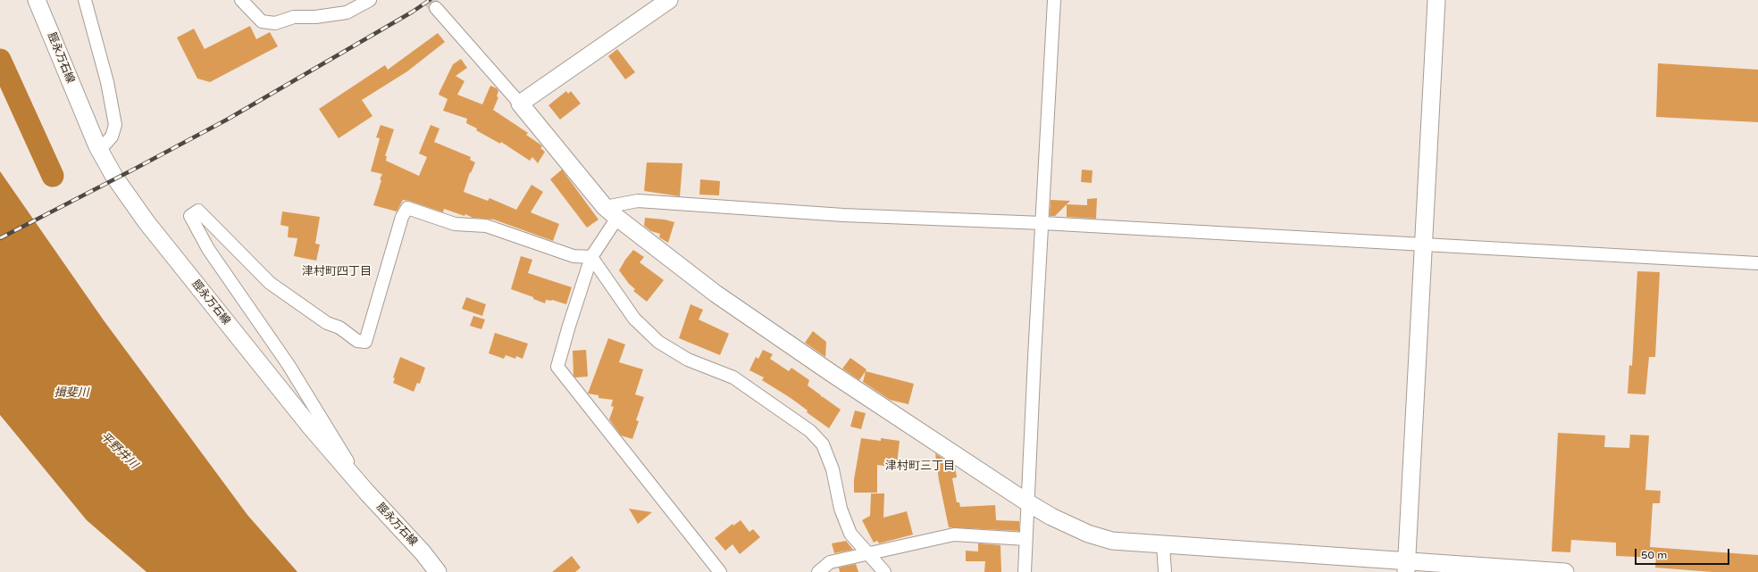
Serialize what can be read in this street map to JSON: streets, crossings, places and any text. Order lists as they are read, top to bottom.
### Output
{
  "streets": {
    "street": ["脛永万石線"]
  },
  "districts": ["津村町四丁目", "津村町三丁目"],
  "water": ["揖斐川", "平野井川"],
  "scale_bar": "50 m"
}
